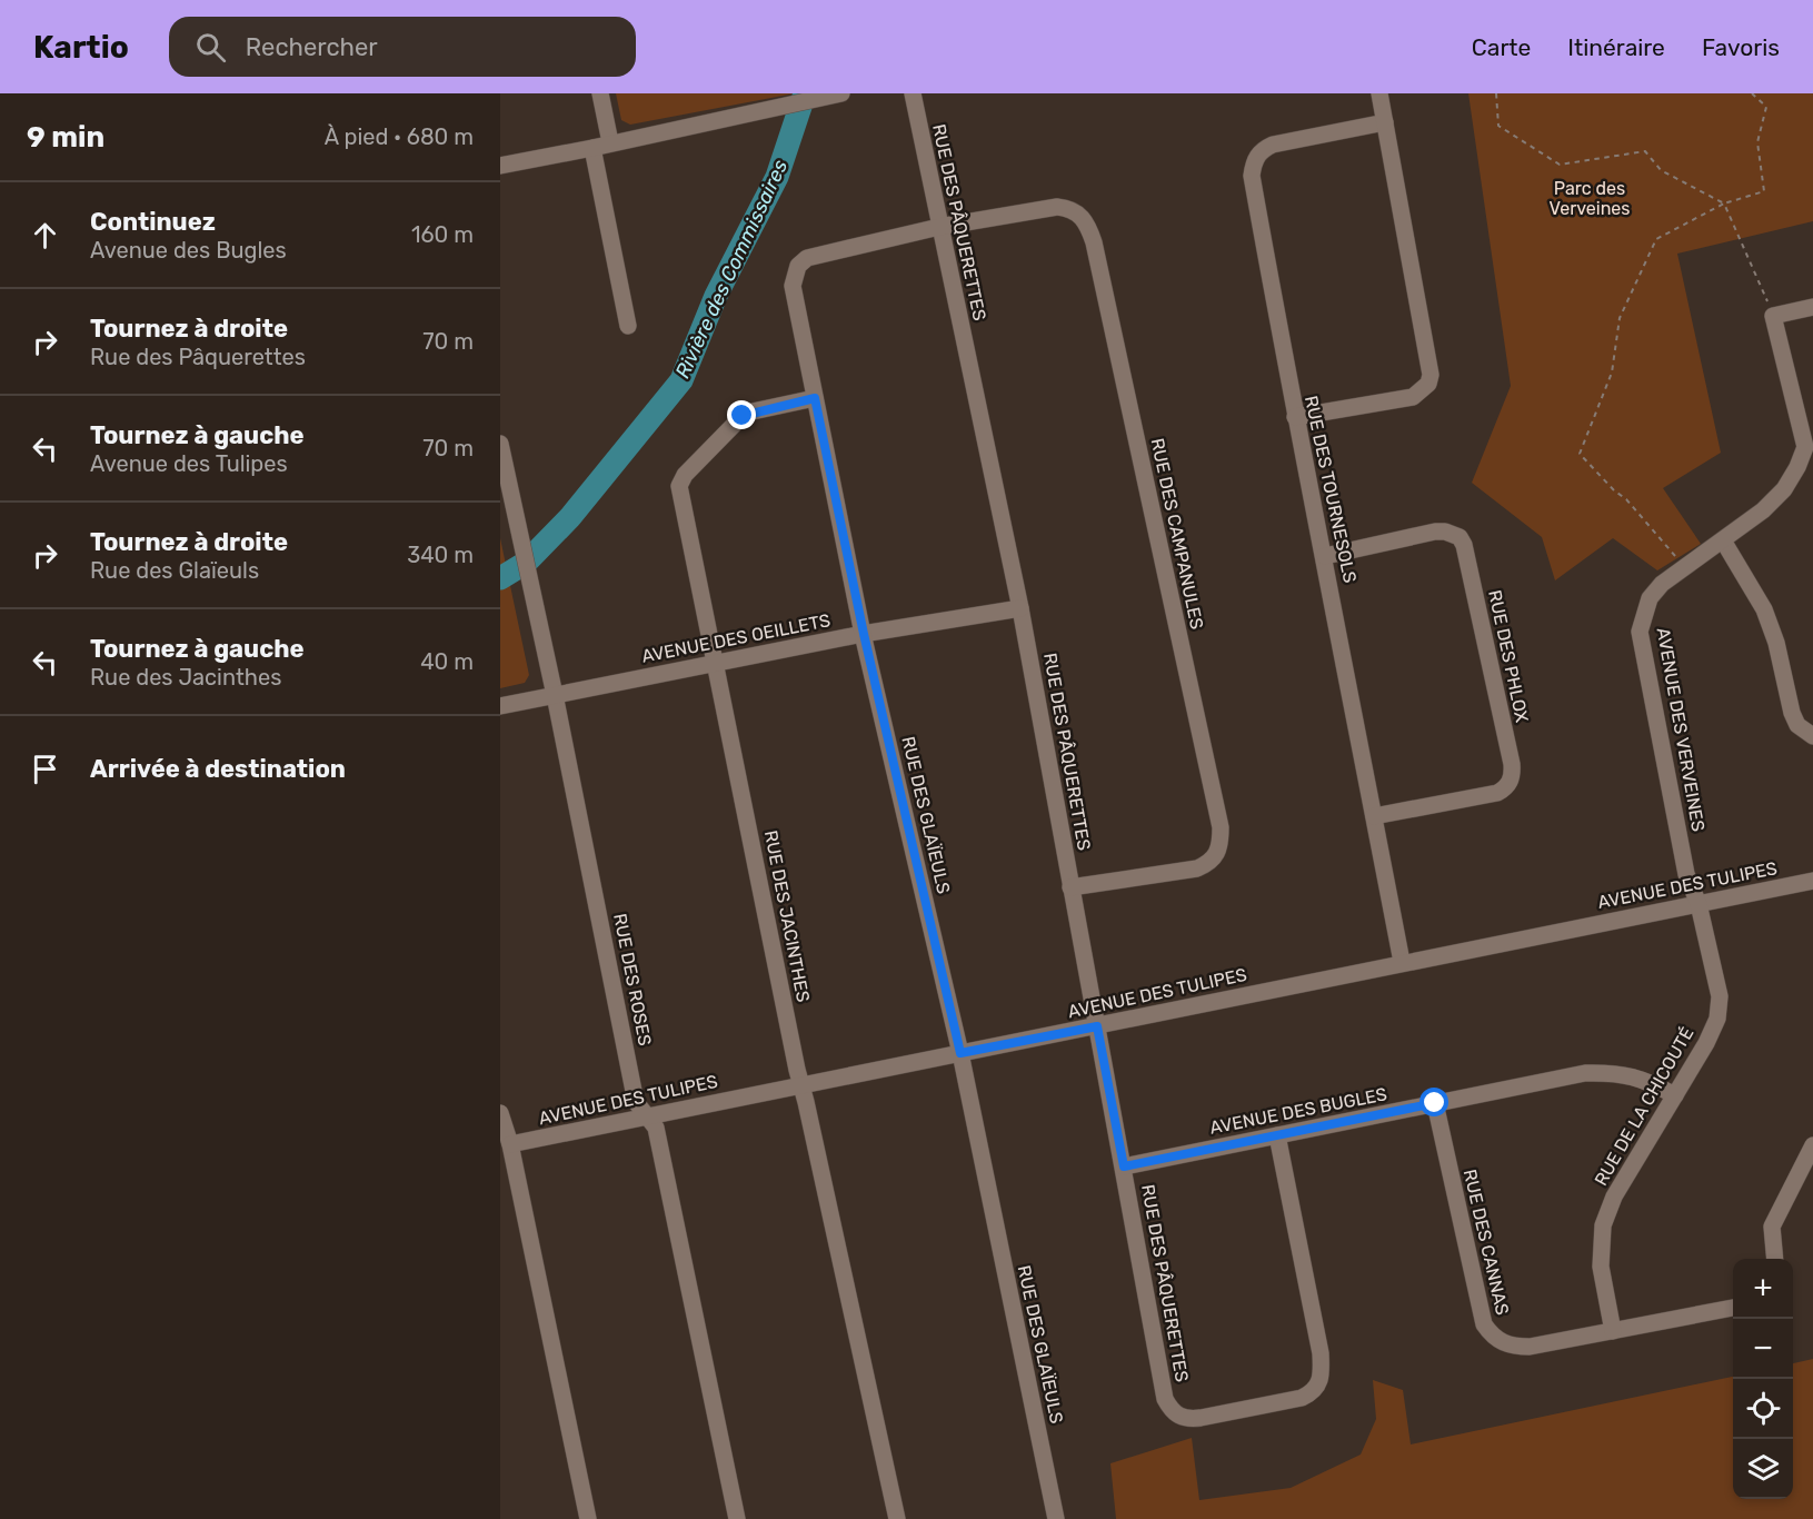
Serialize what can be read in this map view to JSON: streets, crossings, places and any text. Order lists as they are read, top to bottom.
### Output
{
  "streets": {
    "street": [
      "RUE DES PÂQUERETTES",
      "RUE DES TOURNESOLS",
      "RUE DES CAMPANULES",
      "AVENUE DES OEILLETS",
      "RUE DES PHLOX",
      "AVENUE DES VERVEINES",
      "RUE DES GLAÏEULS",
      "AVENUE DES TULIPES",
      "RUE DES JACINTHES",
      "RUE DES ROSES",
      "RUE DE LA CHICOUTÉ",
      "AVENUE DES BUGLES",
      "RUE DES CANNAS"
    ]
  },
  "crossings": [
    ["RUE DES PÂQUERETTES", "RUE DES CAMPANULES"],
    ["RUE DES PÂQUERETTES", "AVENUE DES OEILLETS"],
    ["RUE DES PÂQUERETTES", "RUE DES GLAÏEULS"],
    ["RUE DES PÂQUERETTES", "AVENUE DES TULIPES"],
    ["RUE DES PÂQUERETTES", "AVENUE DES BUGLES"],
    ["RUE DES TOURNESOLS", "RUE DES PHLOX"],
    ["RUE DES TOURNESOLS", "AVENUE DES TULIPES"],
    ["RUE DES CAMPANULES", "RUE DES GLAÏEULS"],
    ["AVENUE DES OEILLETS", "RUE DES GLAÏEULS"],
    ["AVENUE DES OEILLETS", "RUE DES JACINTHES"],
    ["AVENUE DES OEILLETS", "RUE DES ROSES"],
    ["AVENUE DES VERVEINES", "AVENUE DES TULIPES"],
    ["AVENUE DES VERVEINES", "RUE DE LA CHICOUTÉ"],
    ["RUE DES GLAÏEULS", "AVENUE DES TULIPES"],
    ["RUE DES GLAÏEULS", "RUE DES JACINTHES"],
    ["AVENUE DES TULIPES", "RUE DES JACINTHES"],
    ["AVENUE DES TULIPES", "RUE DES ROSES"],
    ["AVENUE DES TULIPES", "RUE DE LA CHICOUTÉ"],
    ["RUE DE LA CHICOUTÉ", "AVENUE DES BUGLES"],
    ["RUE DE LA CHICOUTÉ", "RUE DES CANNAS"],
    ["AVENUE DES BUGLES", "RUE DES CANNAS"]
  ],
  "water": ["Rivière des Commissaires"],
  "parks": ["Parc des Verveines"],
  "page": {
    "header": "Kartio",
    "search": "Rechercher",
    "nav": ["Carte", "Itinéraire", "Favoris"],
    "heading": ["9 min", "À pied · 680 m"],
    "list": [
      ["Continuez", "Avenue des Bugles", "160 m"],
      ["Tournez à droite", "Rue des Pâquerettes", "70 m"],
      ["Tournez à gauche", "Avenue des Tulipes", "70 m"],
      ["Tournez à droite", "Rue des Glaïeuls", "340 m"],
      ["Tournez à gauche", "Rue des Jacinthes", "40 m"],
      "Arrivée à destination"
    ],
    "map_buttons": ["+", "−"]
  }
}
